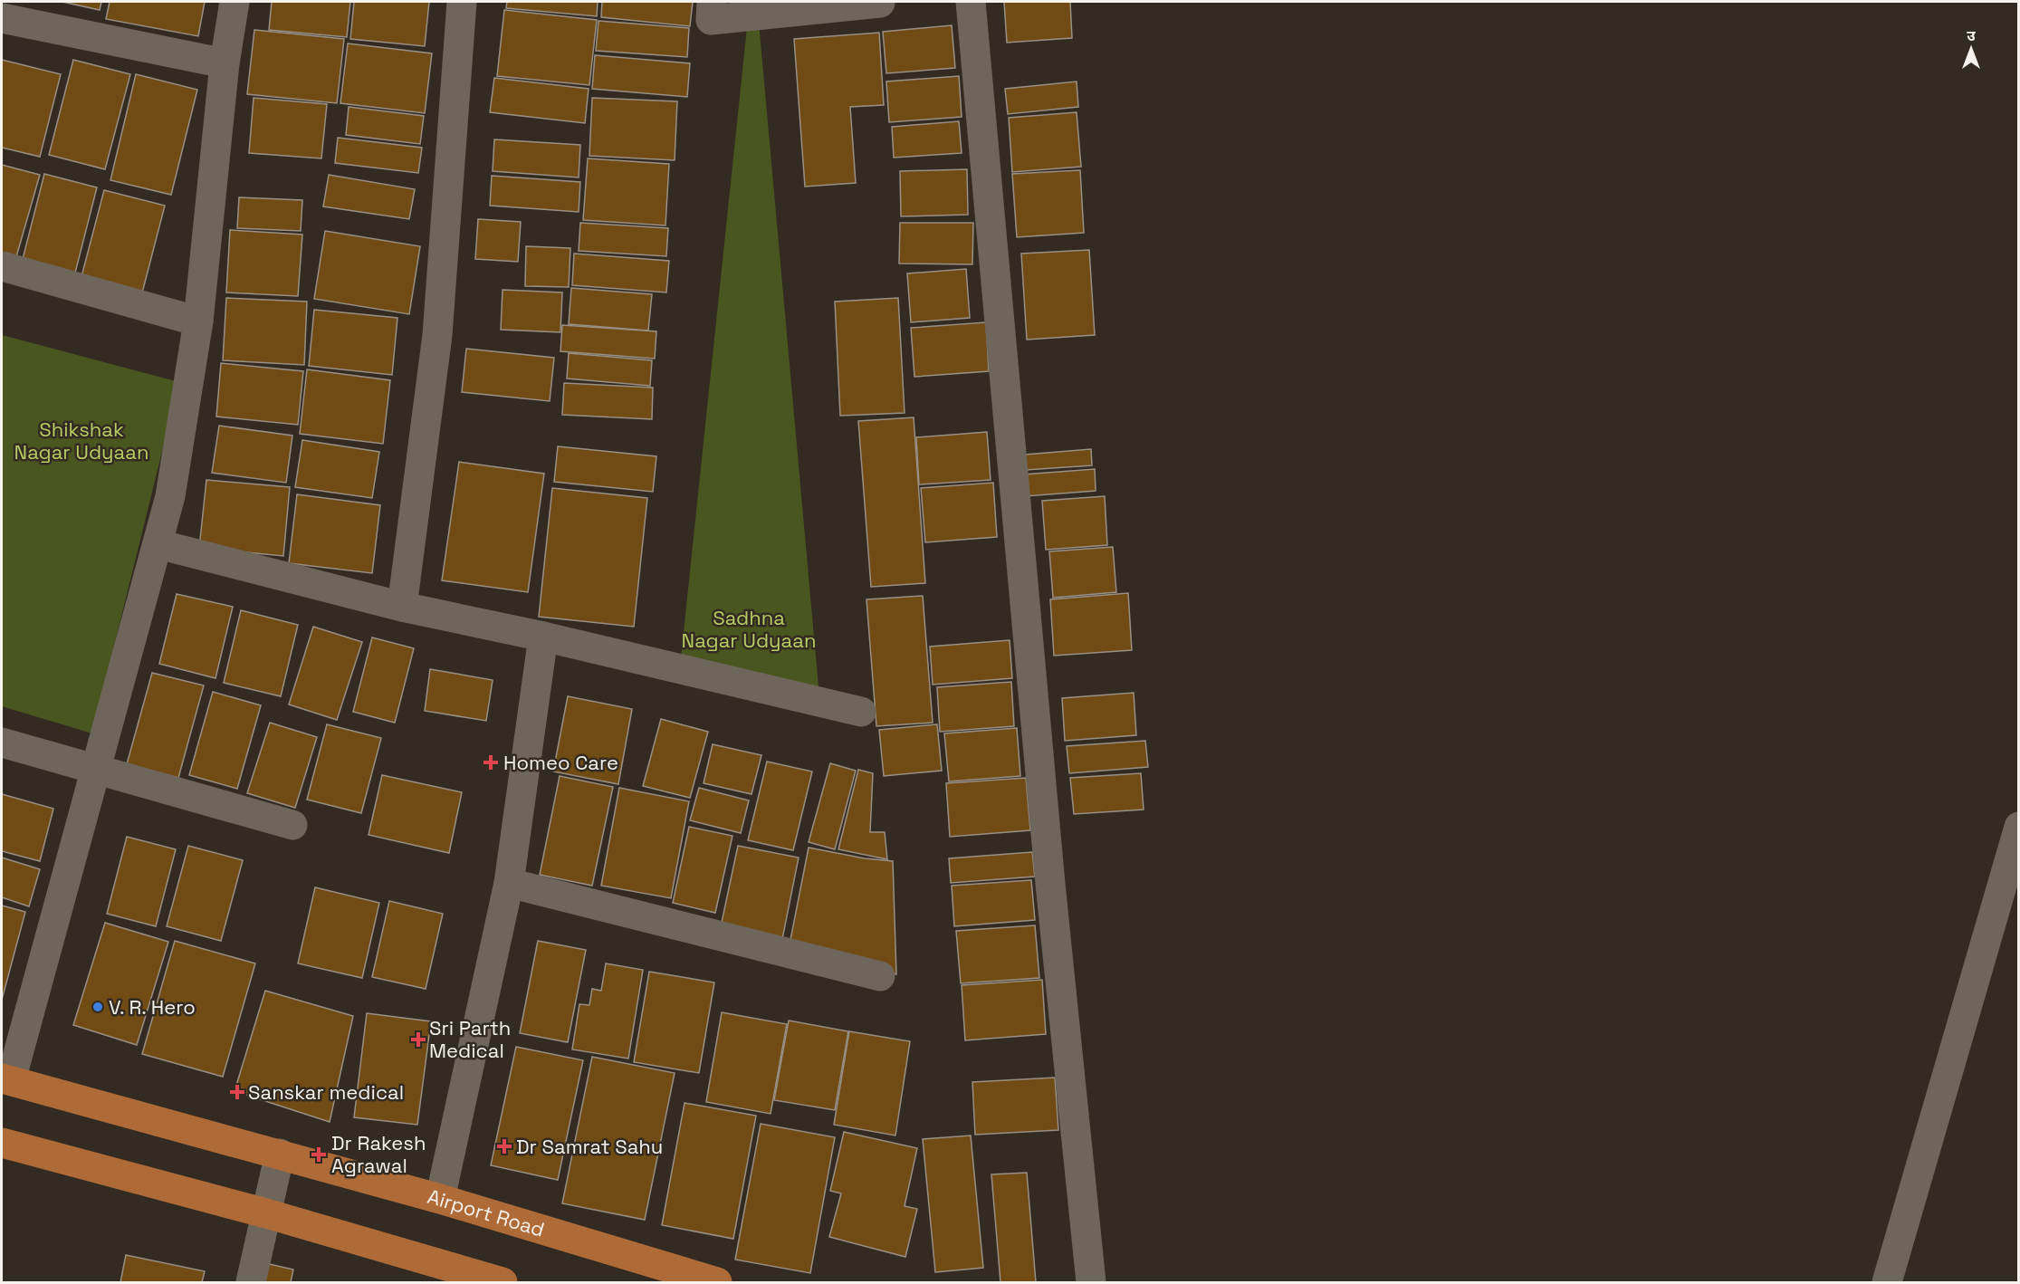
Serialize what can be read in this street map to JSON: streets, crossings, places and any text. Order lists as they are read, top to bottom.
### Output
{
  "streets": {
    "main road": ["Airport Road"]
  },
  "parks": ["Shikshak Nagar Udyaan", "Sadhna Nagar Udyaan"],
  "places": {
    "health": [
      "Homeo Care",
      "Sri Parth Medical",
      "Sanskar medical",
      "Dr Samrat Sahu",
      "Dr Rakesh Agrawal"
    ],
    "other": ["V. R. Hero"]
  },
  "north": "top"
}
